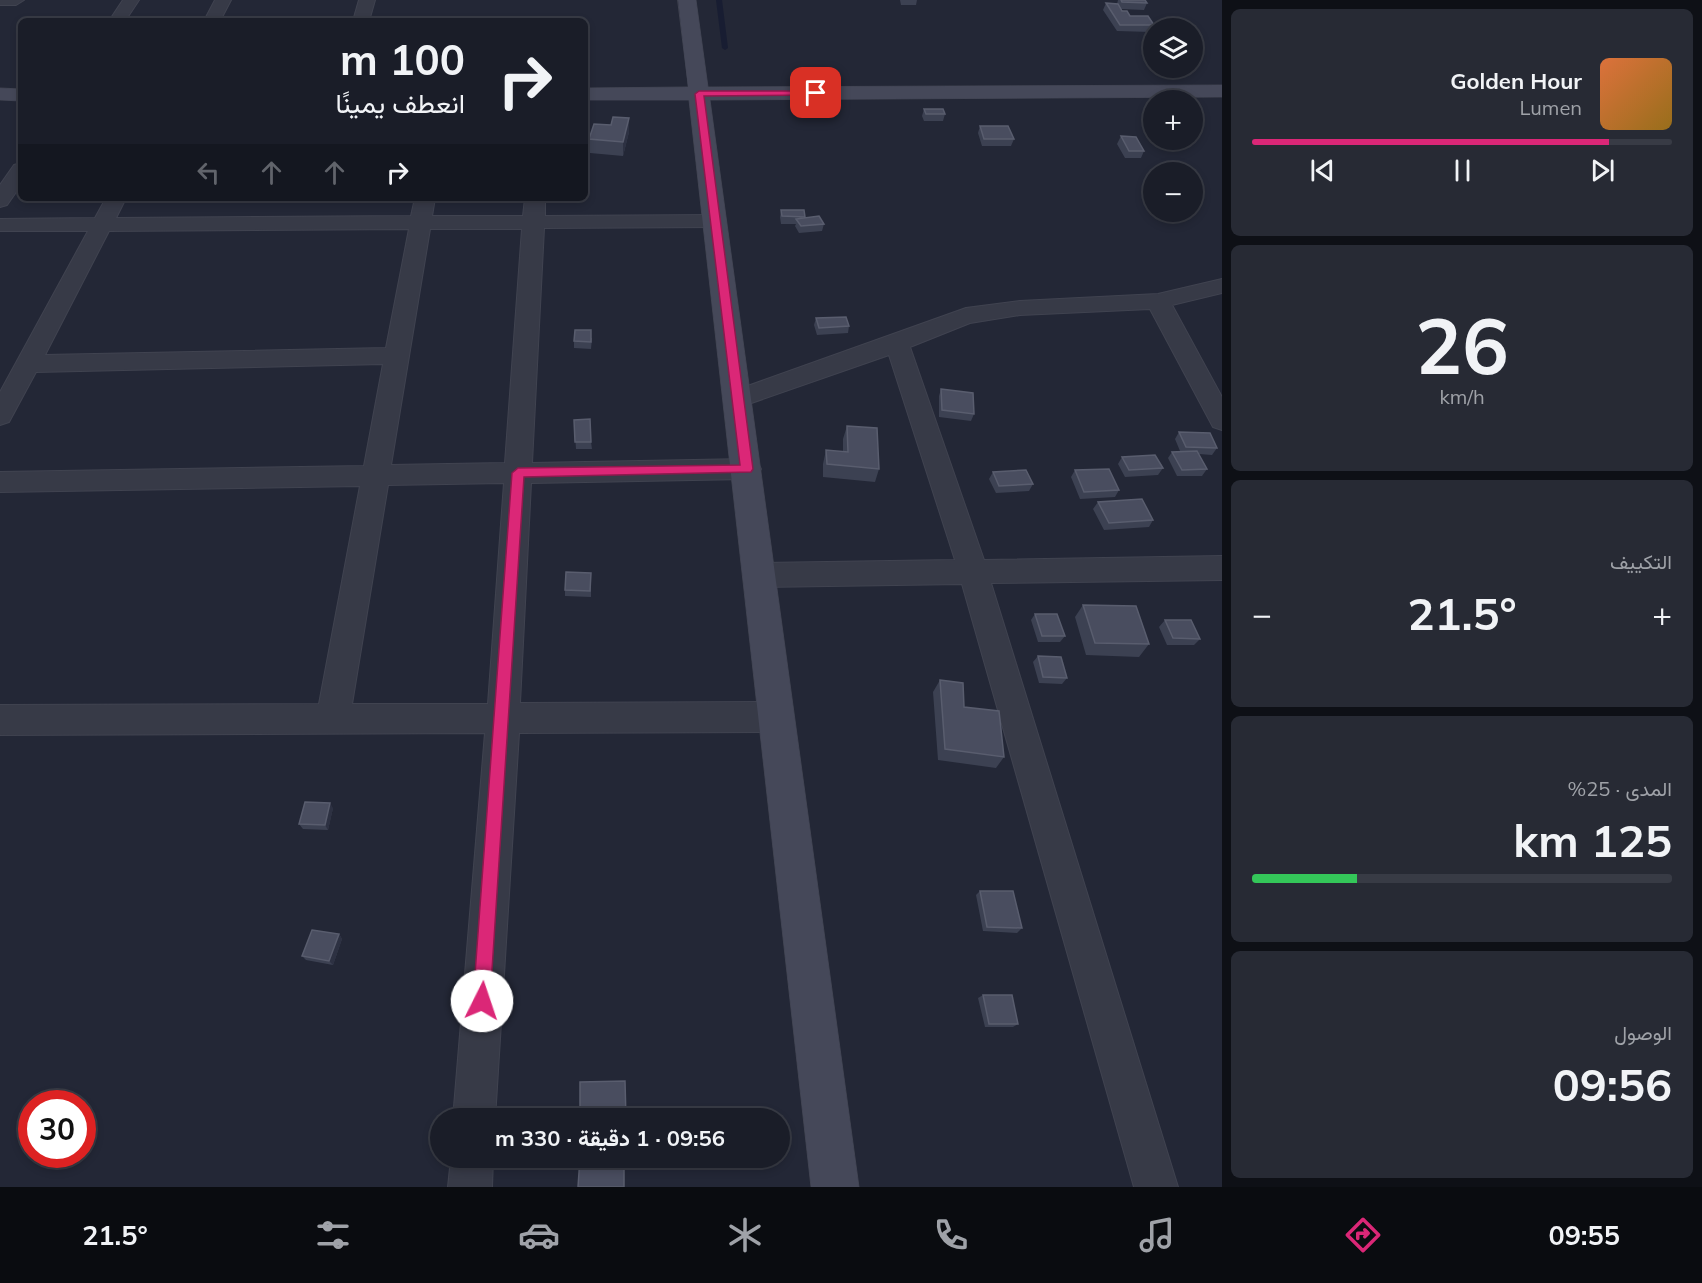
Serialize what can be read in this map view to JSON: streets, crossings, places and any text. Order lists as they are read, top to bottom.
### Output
{
  "page": {
    "map_buttons": ["+", "−"],
    "turn": ["100 m", "انعطف يمينًا"],
    "song": ["Golden Hour", "Lumen"],
    "tile": [
      ["26", "km/h"],
      "التكييف",
      ["المدى · 25%", "125 km"],
      ["الوصول", "09:56"]
    ],
    "heat": ["−", "21.5°", "+"],
    "limit": "30",
    "trip": "09:56 · 1 دقيقة · 330 m",
    "tabs": ["09:55", "21.5°"]
  }
}
